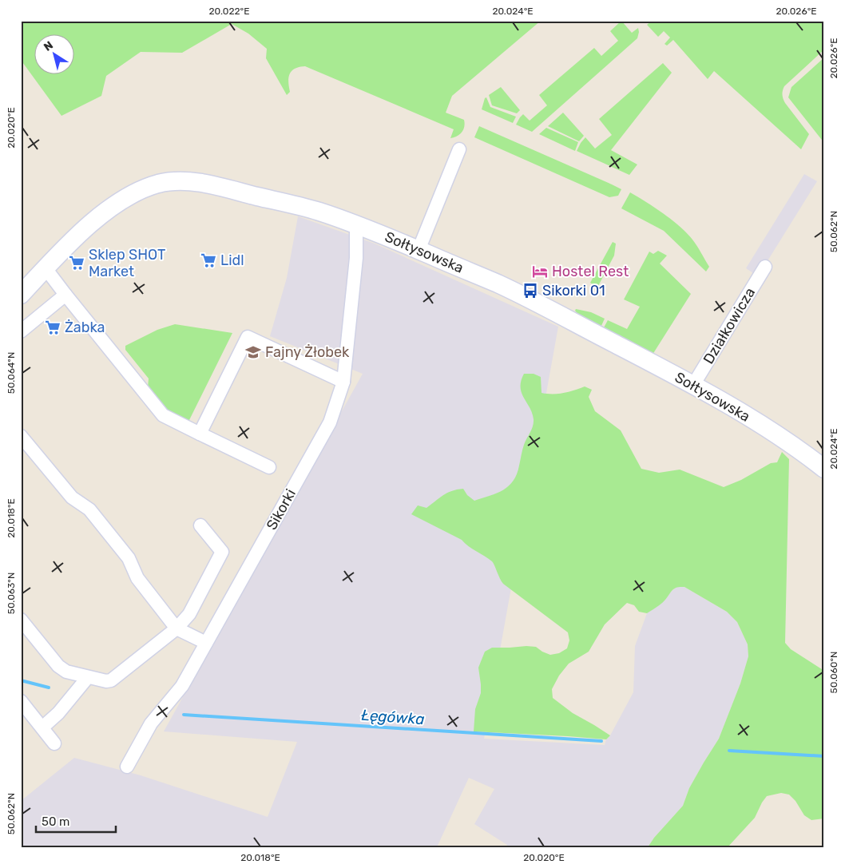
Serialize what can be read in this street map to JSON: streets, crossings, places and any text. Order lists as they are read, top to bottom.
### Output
{
  "streets": {
    "street": ["Sołtysowska", "Działkowicza", "Sikorki"]
  },
  "crossings": [
    ["Sołtysowska", "Działkowicza"],
    ["Sołtysowska", "Sikorki"]
  ],
  "water": ["Łęgówka"],
  "places": {
    "supermarket": ["Lidl", "Sklep SHOT Market", "Żabka"],
    "hotel": ["Hostel Rest"],
    "bus stop": ["Sikorki 01"],
    "school or university": ["Fajny Żłobek"]
  },
  "scale_bar": "50 m",
  "north": "top left",
  "coordinates": [
    "20.022°E",
    "20.024°E",
    "20.026°E",
    "20.020°E",
    "50.062°N",
    "50.064°N",
    "20.018°E",
    "50.063°N",
    "50.060°N"
  ]
}
